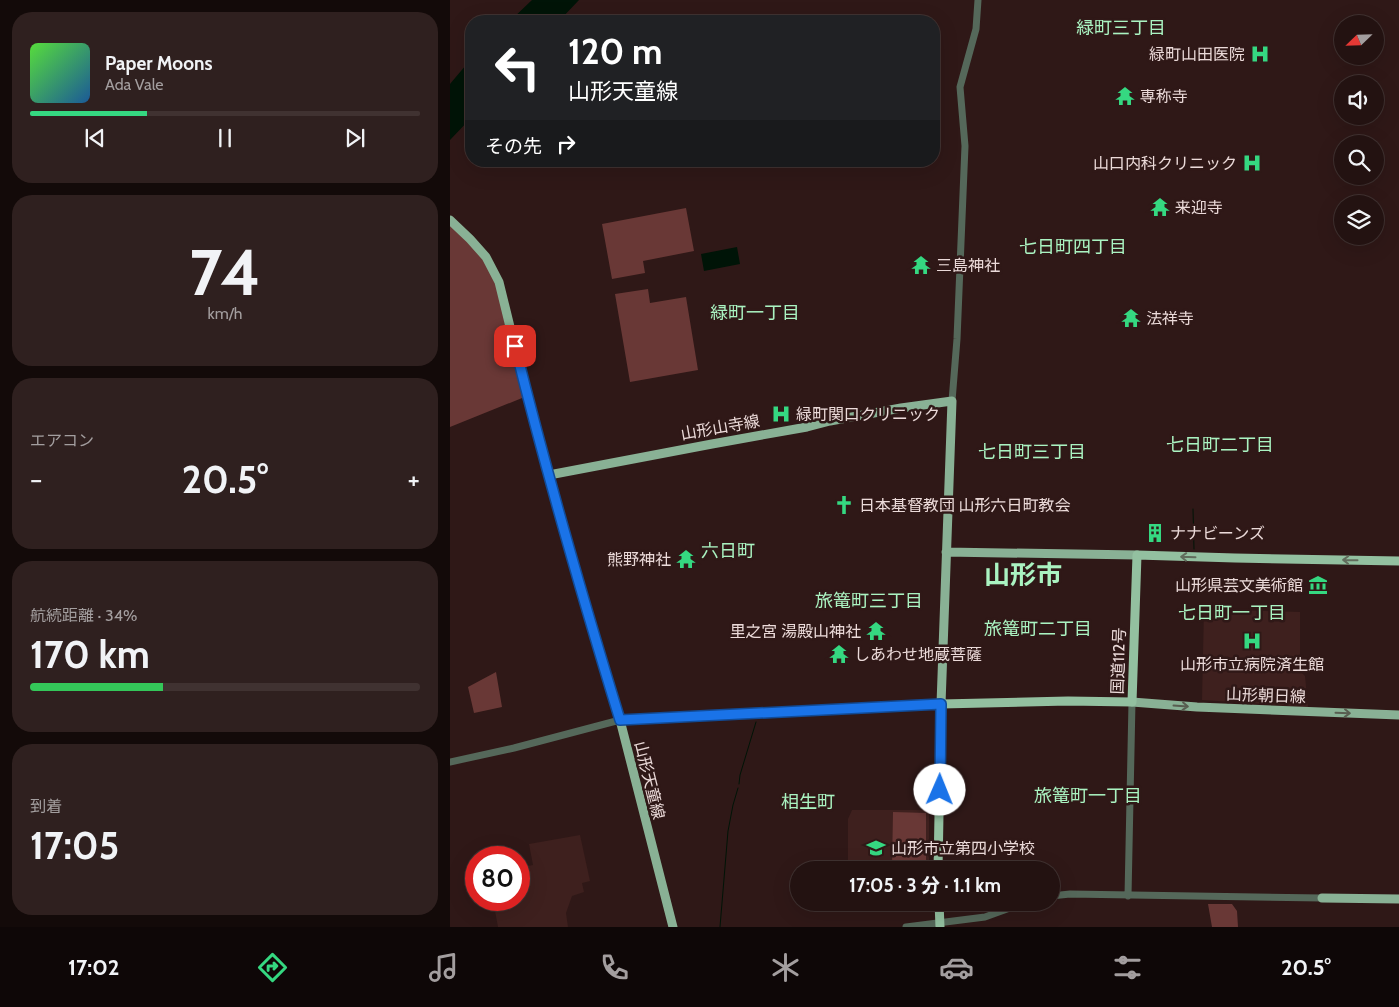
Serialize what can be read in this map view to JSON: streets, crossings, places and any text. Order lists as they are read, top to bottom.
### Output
{
  "streets": {
    "highway": ["国道112号"],
    "main road": ["山形山寺線", "山形朝日線", "山形天童線"]
  },
  "crossings": [
    ["国道112号", "山形朝日線"],
    ["国道112号", "山形天童線"]
  ],
  "one_way": ["山形朝日線"],
  "districts": [
    "緑町三丁目",
    "七日町四丁目",
    "緑町一丁目",
    "七日町二丁目",
    "七日町三丁目",
    "六日町",
    "山形市",
    "旅篭町三丁目",
    "七日町一丁目",
    "旅篭町二丁目",
    "旅篭町一丁目",
    "相生町"
  ],
  "places": {
    "hospital": [
      "緑町山田医院",
      "山口内科クリニック",
      "緑町関口クリニック",
      "山形市立病院済生館"
    ],
    "temple": [
      "専称寺",
      "来迎寺",
      "三島神社",
      "法祥寺",
      "熊野神社",
      "里之宮 湯殿山神社",
      "しあわせ地蔵菩薩"
    ],
    "church": ["日本基督教団 山形六日町教会"],
    "building": ["ナナビーンズ"],
    "museum": ["山形県芸文美術館"],
    "school or university": ["山形市立第四小学校"]
  },
  "north": "bottom left",
  "page": {
    "turn": ["120 m", "山形天童線"],
    "song": ["Paper Moons", "Ada Vale"],
    "then": "その先",
    "tile": [
      ["74", "km/h"],
      "エアコン",
      ["航続距離 · 34%", "170 km"],
      ["到着", "17:05"]
    ],
    "heat": ["−", "20.5°", "+"],
    "limit": "80",
    "trip": "17:05 · 3 分 · 1.1 km",
    "tabs": ["17:02", "20.5°"]
  }
}
